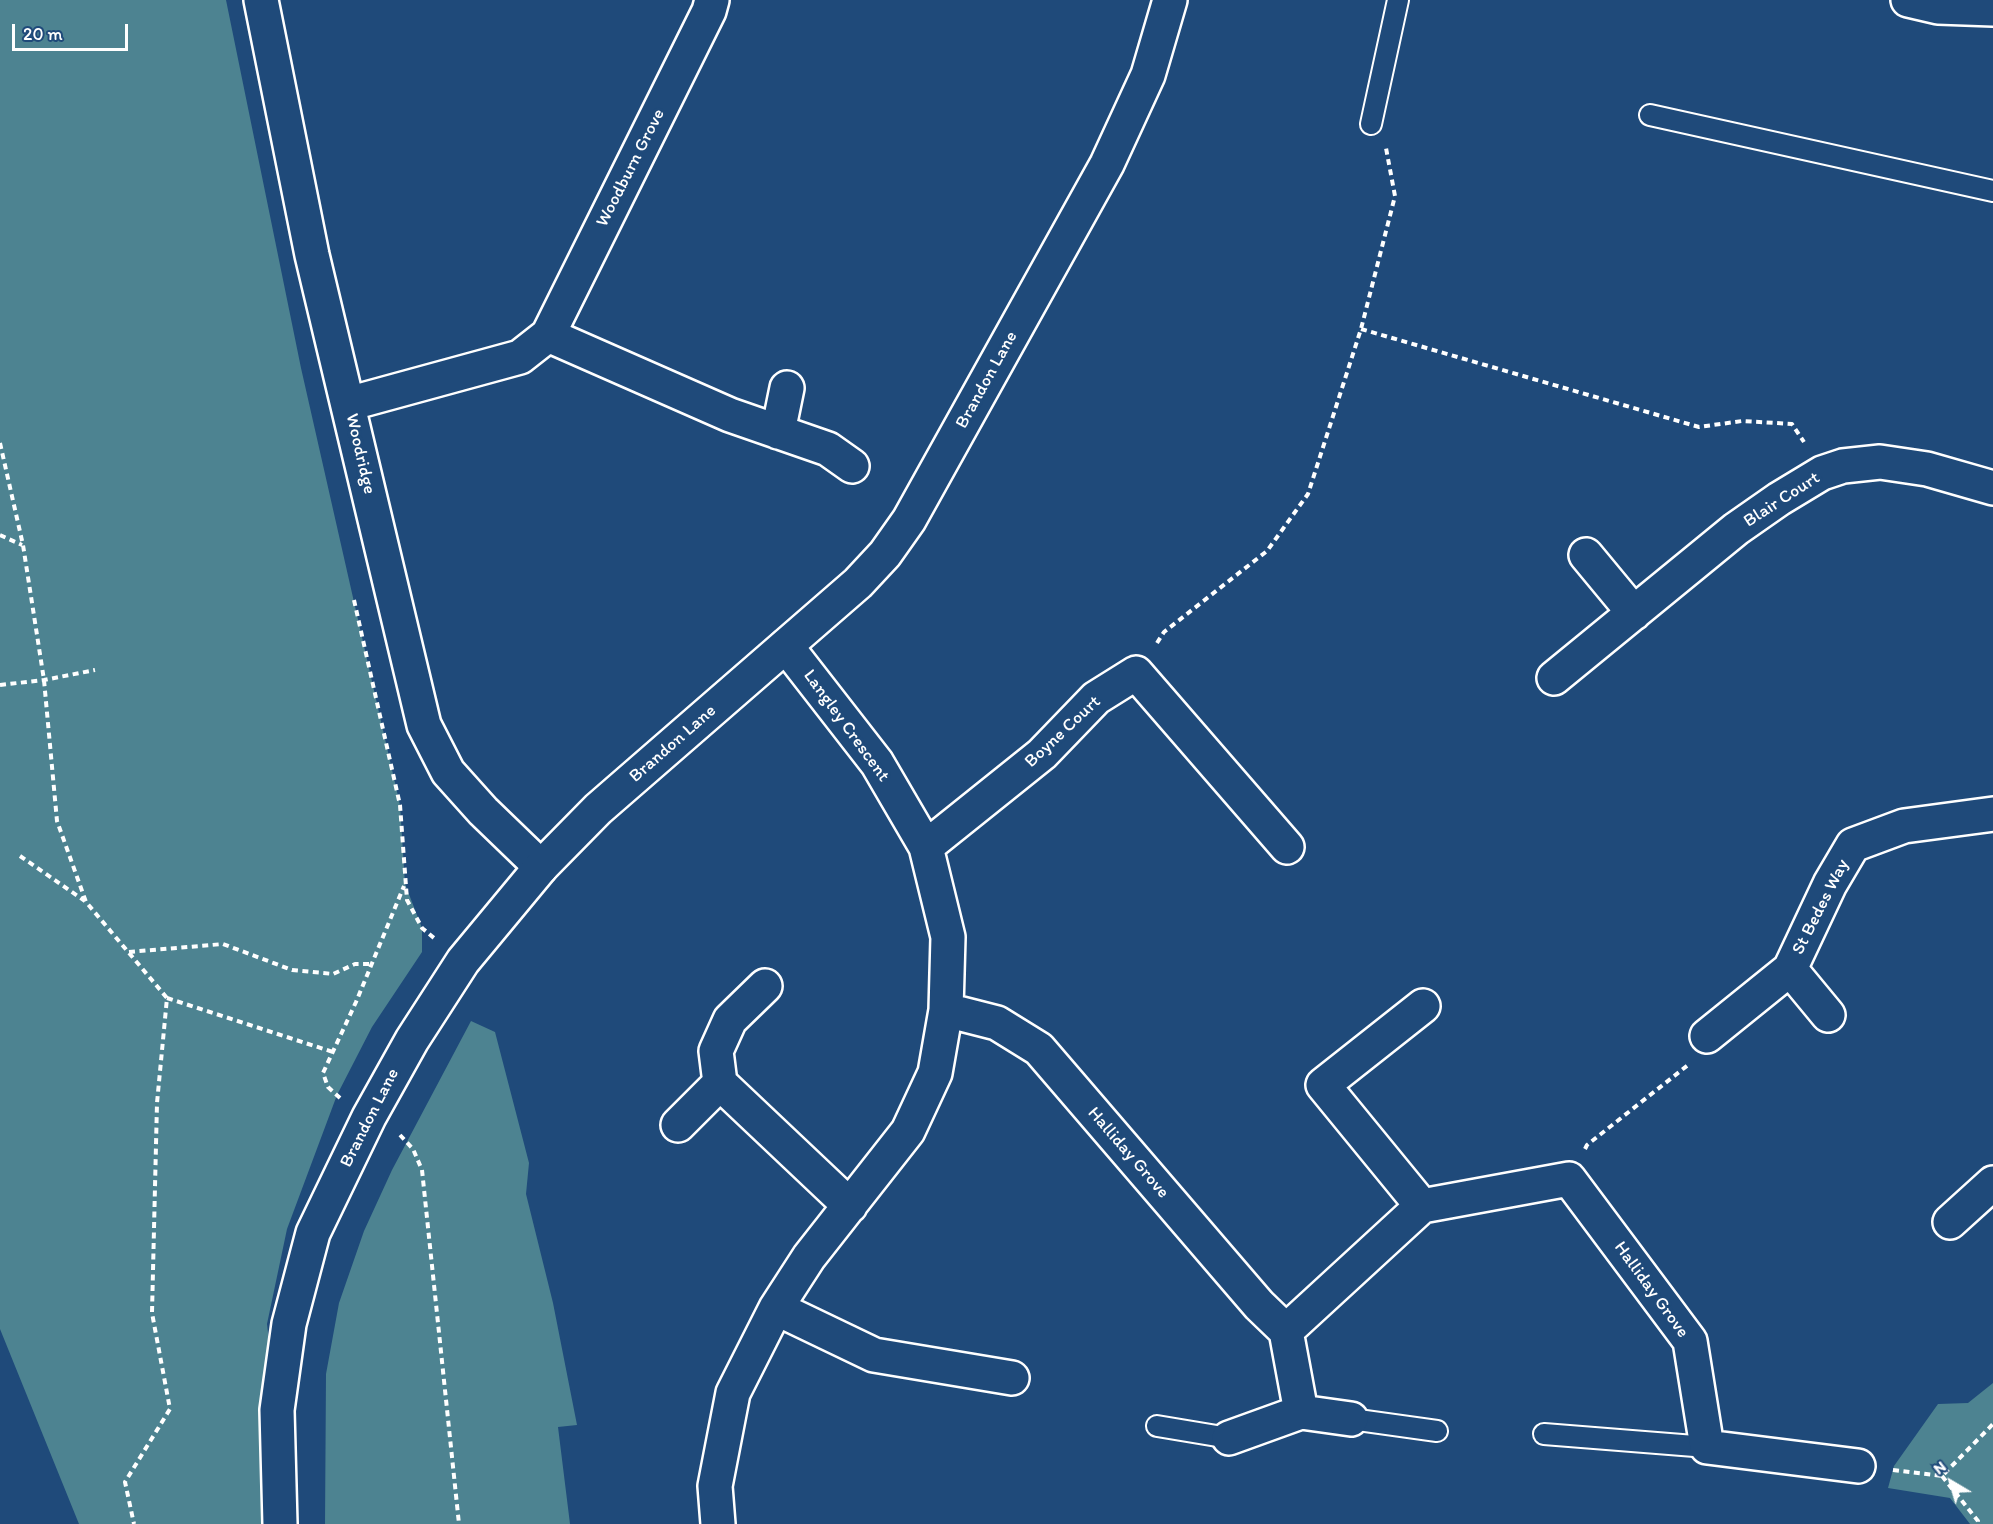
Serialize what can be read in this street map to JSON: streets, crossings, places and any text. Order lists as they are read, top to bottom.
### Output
{
  "streets": {
    "street": [
      "Woodburn Grove",
      "Brandon Lane",
      "Woodridge",
      "Blair Court",
      "Langley Crescent",
      "Boyne Court",
      "St Bedes Way",
      "Halliday Grove"
    ]
  },
  "crossings": [
    ["Woodburn Grove", "Woodridge"],
    ["Brandon Lane", "Woodridge"],
    ["Brandon Lane", "Langley Crescent"],
    ["Langley Crescent", "Boyne Court"],
    ["Langley Crescent", "Halliday Grove"]
  ],
  "scale_bar": "20 m",
  "north": "top left"
}
